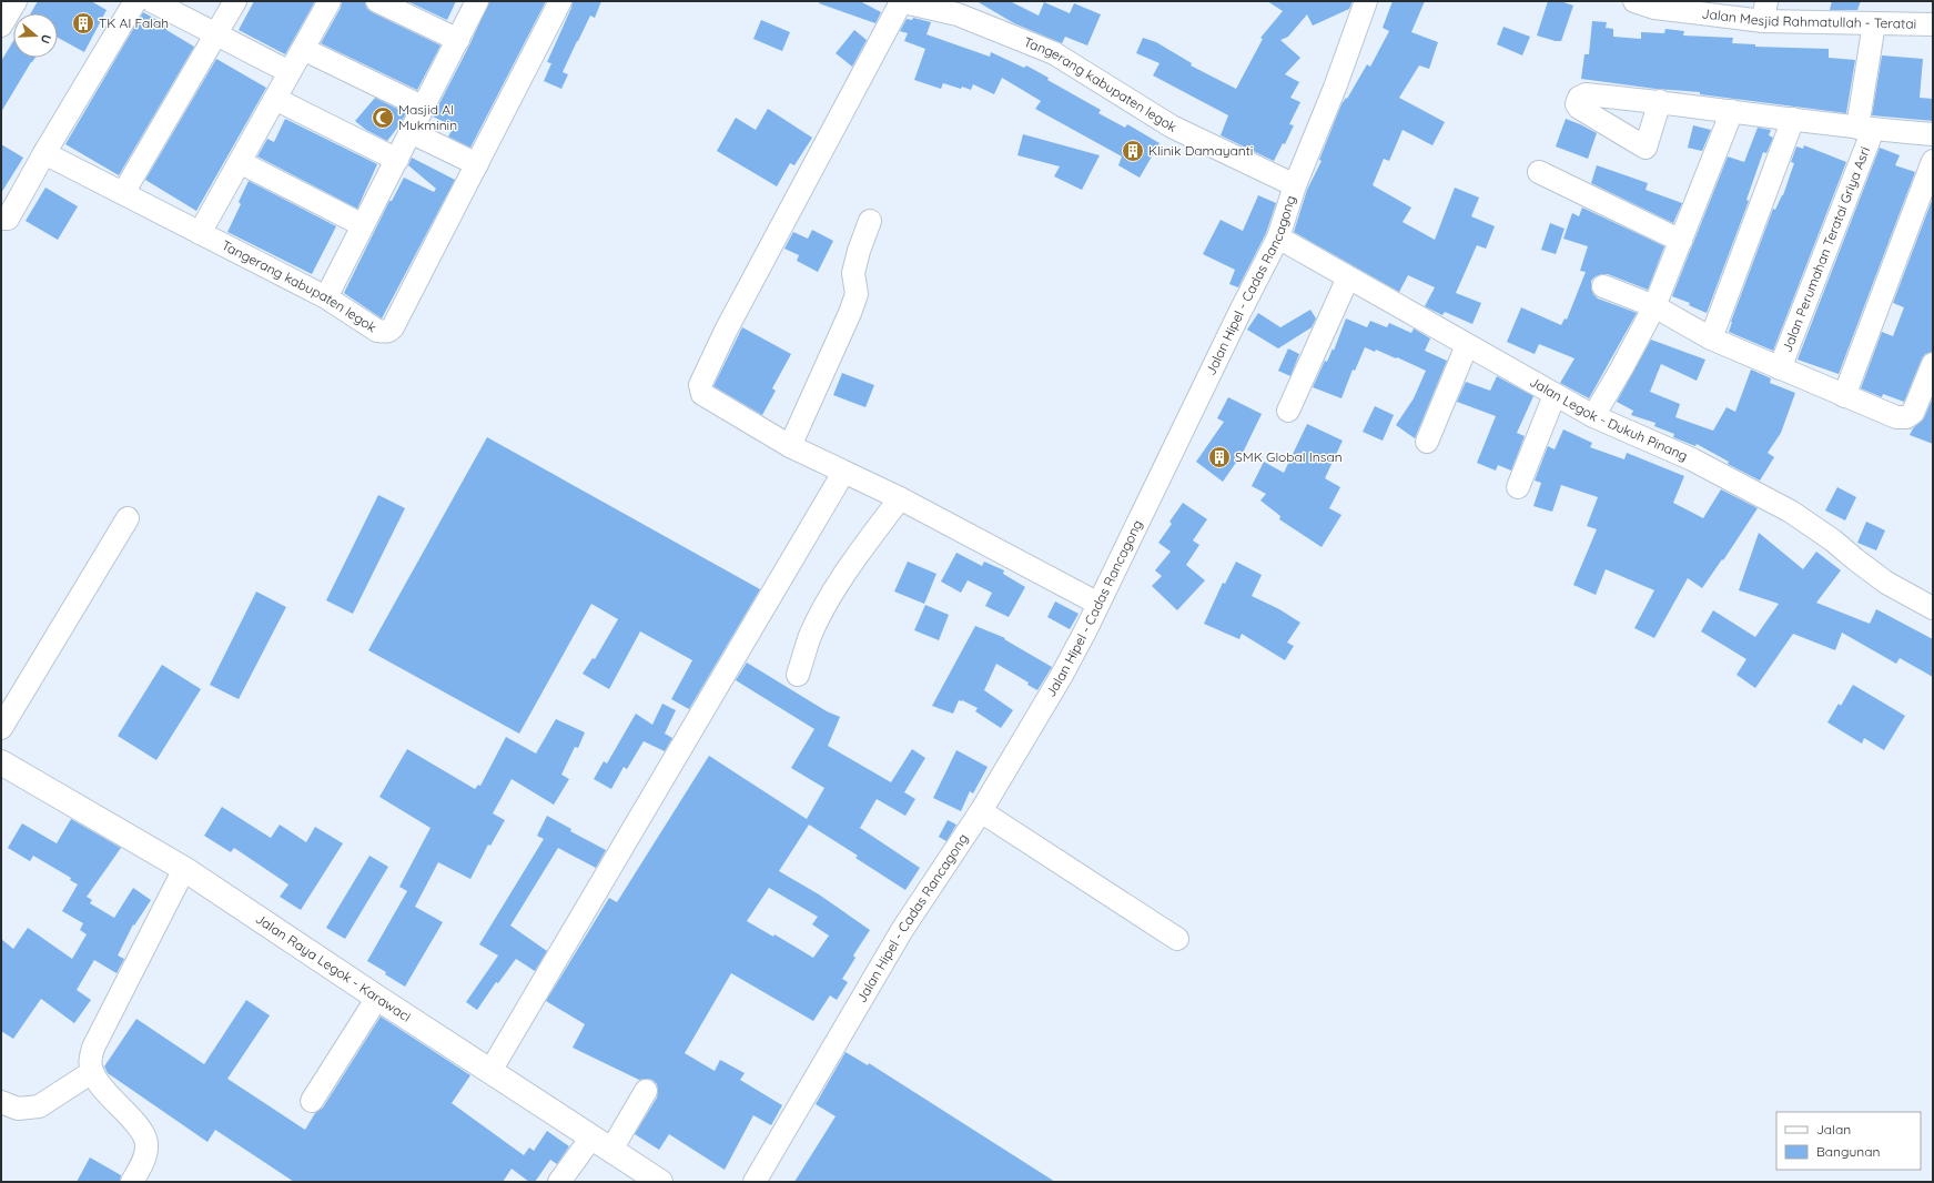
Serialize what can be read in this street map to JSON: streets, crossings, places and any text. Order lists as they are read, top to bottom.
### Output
{
  "streets": {
    "main road": ["Jalan Raya Legok - Karawaci"],
    "street": [
      "Jalan Mesjid Rahmatullah - Teratai",
      "Tangerang kabupaten legok",
      "Jalan Perumahan Teratai Griya Asri",
      "Jalan Hipel - Cadas Rancagong",
      "Jalan Legok - Dukuh Pinang"
    ]
  },
  "crossings": [
    ["Tangerang kabupaten legok", "Jalan Hipel - Cadas Rancagong"],
    ["Jalan Hipel - Cadas Rancagong", "Jalan Legok - Dukuh Pinang"]
  ],
  "places": {
    "building": ["TK Al Falah", "Klinik Damayanti", "SMK Global Insan"],
    "mosque": ["Masjid Al Mukminin"]
  },
  "legend": ["Jalan", "Bangunan"],
  "north": "right"
}
